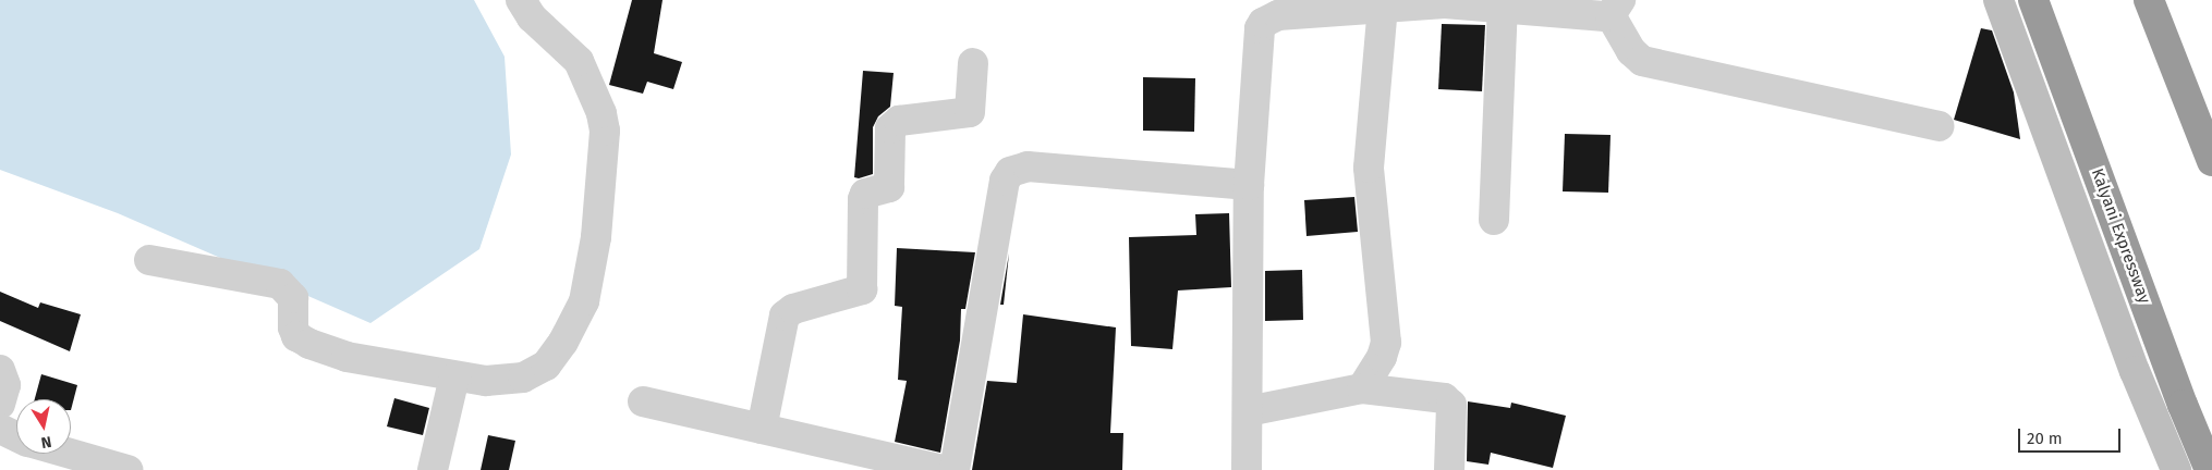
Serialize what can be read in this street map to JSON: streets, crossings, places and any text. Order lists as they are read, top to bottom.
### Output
{
  "streets": {
    "highway": ["Kalyani Expressway"]
  },
  "scale_bar": "20 m",
  "north": "bottom"
}
